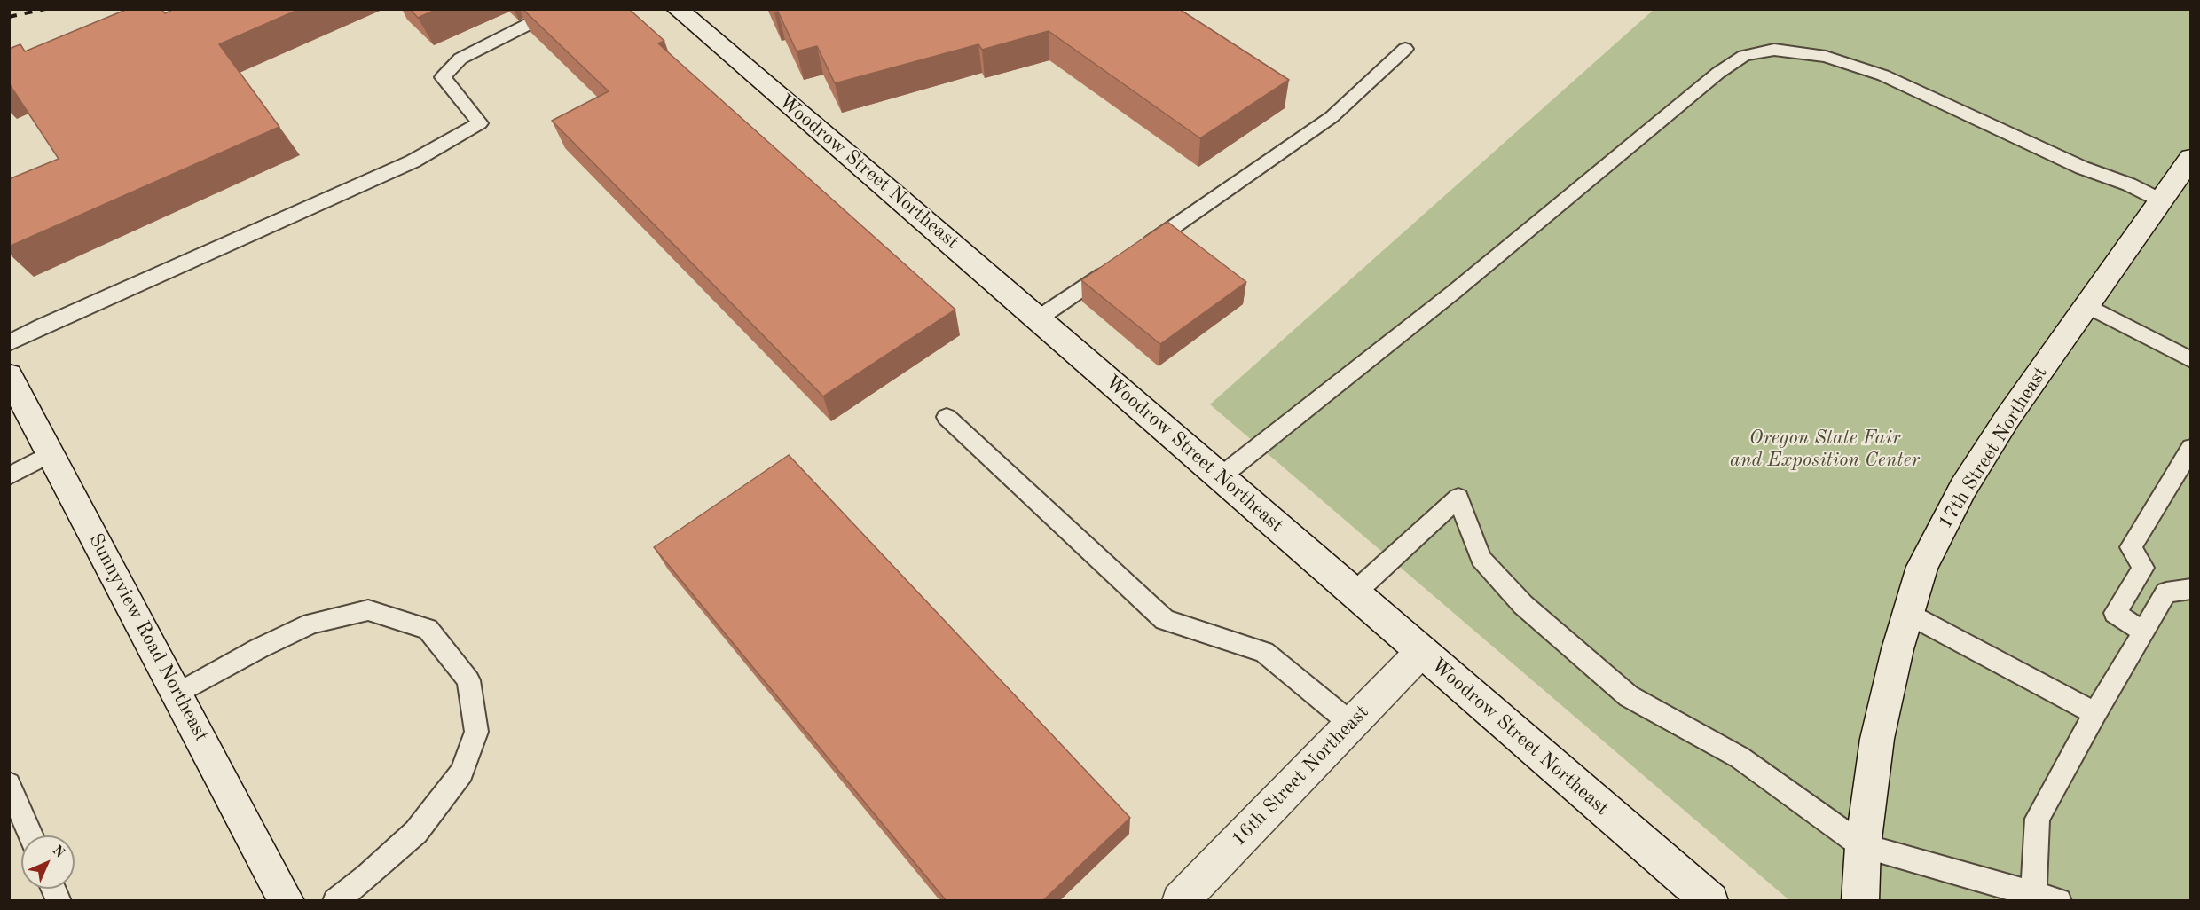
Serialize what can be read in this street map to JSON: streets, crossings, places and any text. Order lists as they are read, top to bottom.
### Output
{
  "streets": {
    "street": [
      "Woodrow Street Northeast",
      "17th Street Northeast",
      "Sunnyview Road Northeast",
      "16th Street Northeast"
    ]
  },
  "crossings": [
    ["Woodrow Street Northeast", "16th Street Northeast"]
  ],
  "parks": ["Oregon State Fair and Exposition Center"],
  "north": "top right"
}
